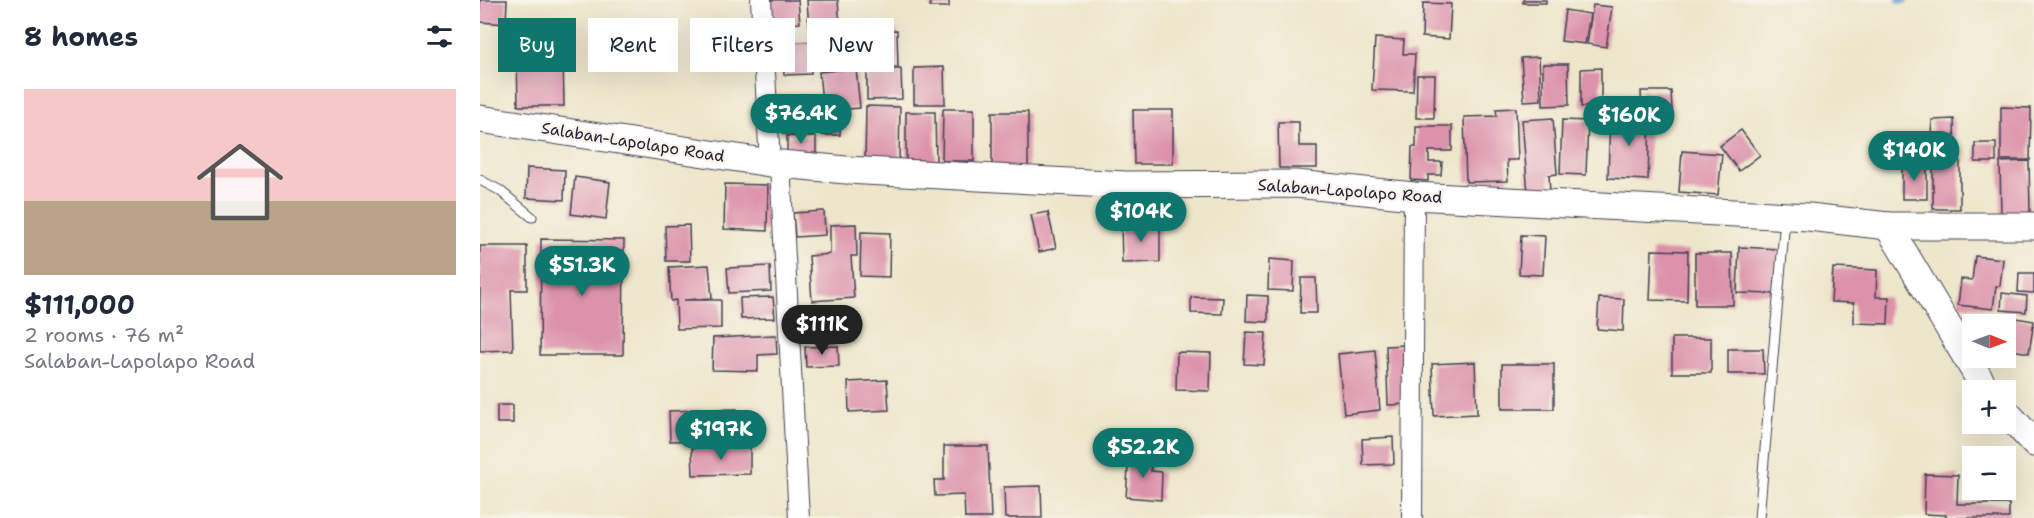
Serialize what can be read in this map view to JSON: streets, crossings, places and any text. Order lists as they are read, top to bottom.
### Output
{
  "streets": {
    "street": ["Salaban-Lapolapo Road"]
  },
  "north": "right",
  "page": {
    "heading": "8 homes",
    "chip": [
      "Buy",
      "Rent",
      "Filters",
      "New"
    ],
    "list": [
      {
        "name": "$111,000",
        "note": "2 rooms · 76 m² · Salaban-Lapolapo Road"
      }
    ],
    "price": [
      "$76.4K",
      "$160K",
      "$140K",
      "$104K",
      "$51.3K",
      "$111K",
      "$197K",
      "$52.2K"
    ],
    "map_buttons": ["+", "−"]
  }
}
